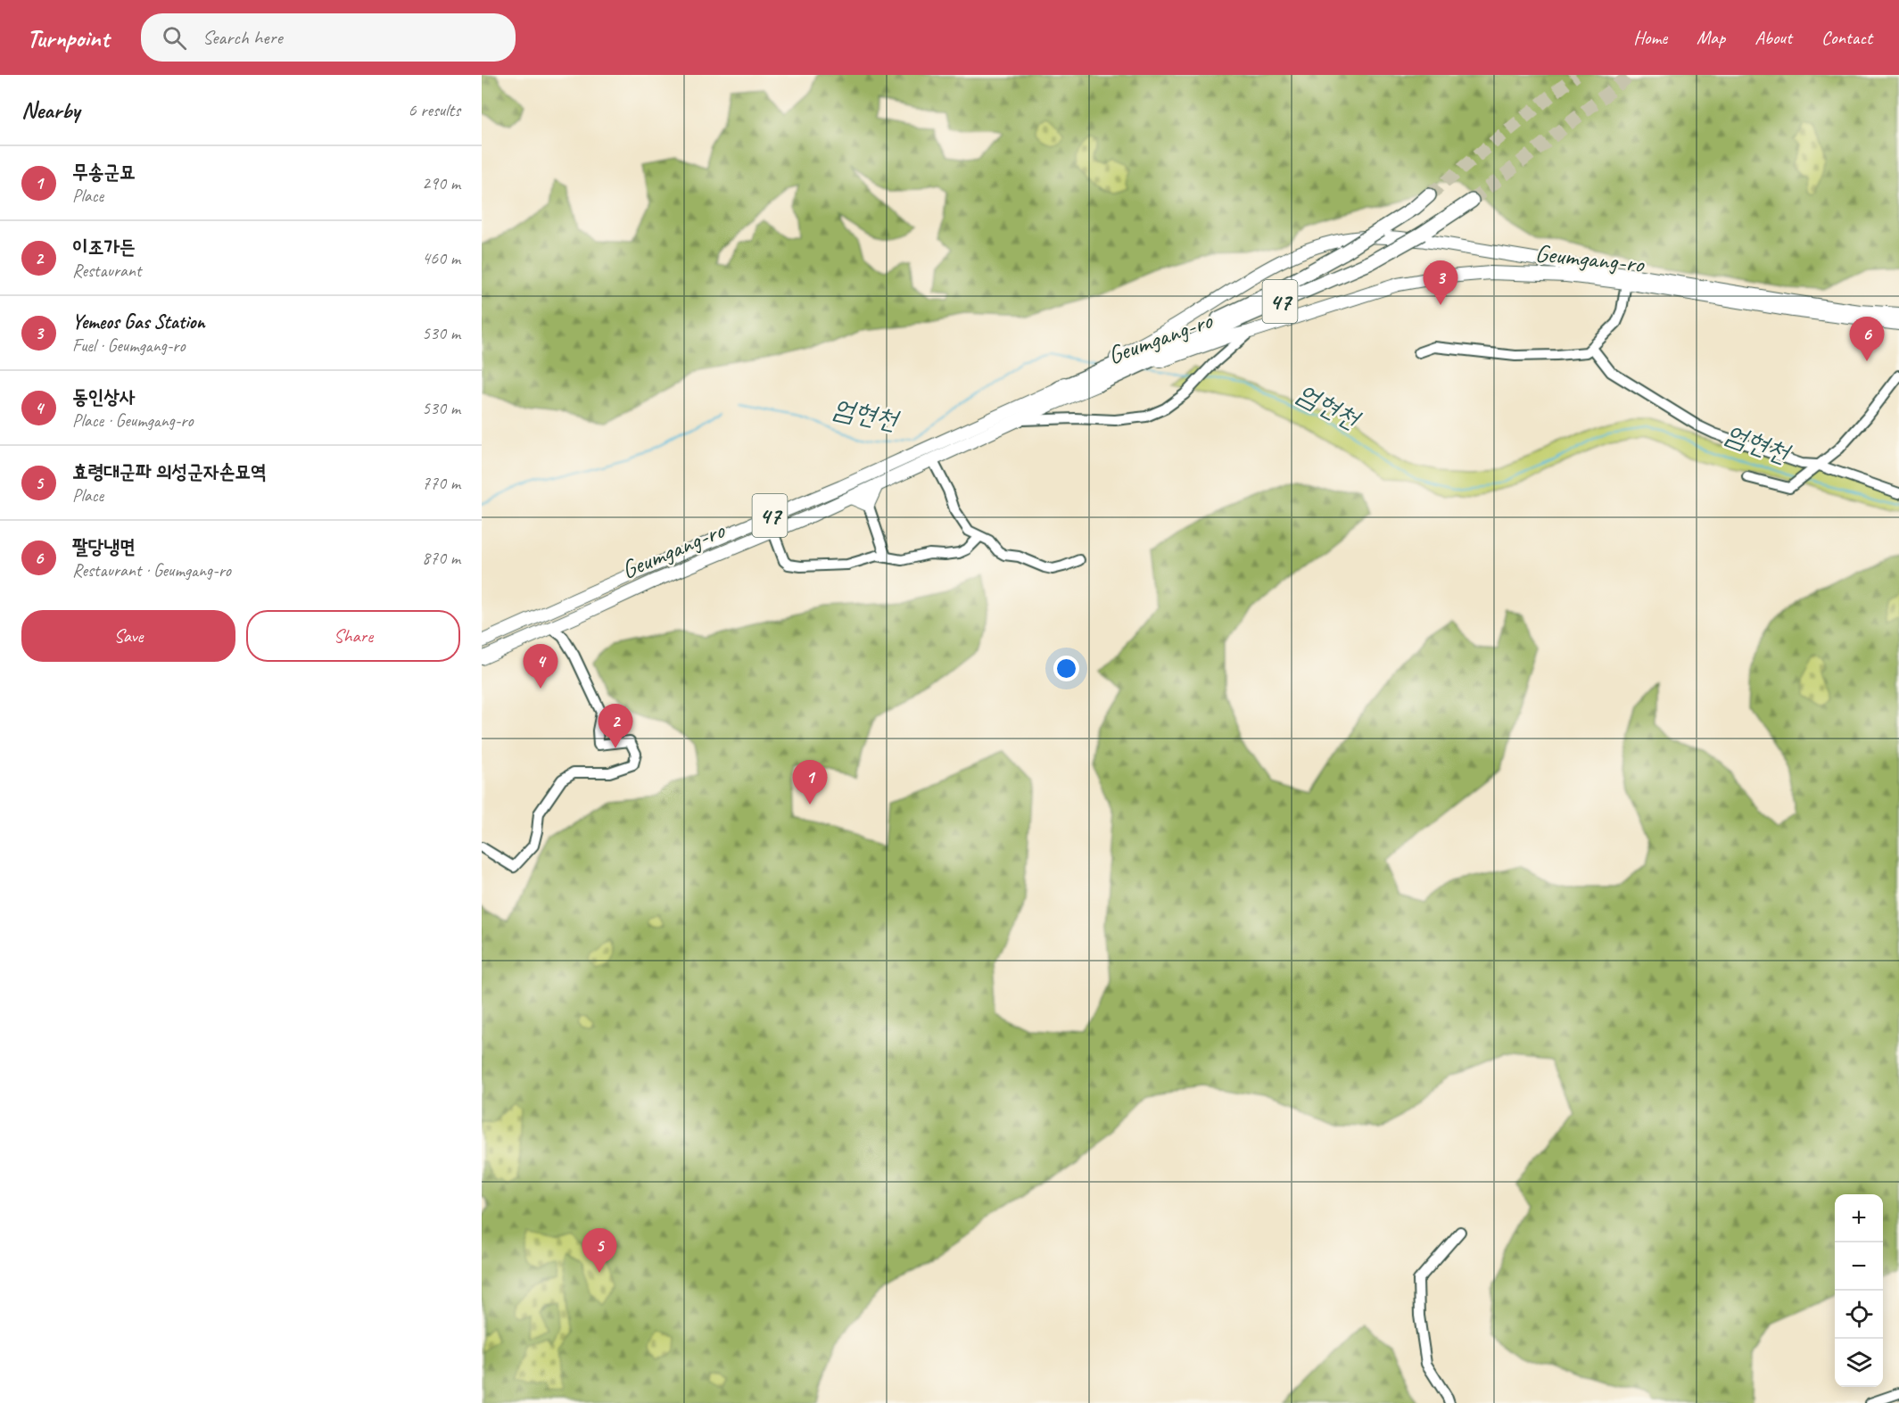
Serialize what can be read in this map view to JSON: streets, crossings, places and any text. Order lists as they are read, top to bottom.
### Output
{
  "streets": {
    "highway": ["47"],
    "main road": ["Geumgang-ro"]
  },
  "crossings": [
    ["Geumgang-ro", "47"]
  ],
  "water": ["엄현천"],
  "page": {
    "header": "Turnpoint",
    "search": "Search here",
    "nav": [
      "Home",
      "Map",
      "About",
      "Contact"
    ],
    "heading": ["Nearby", "6 results"],
    "list": [
      {
        "mark": "1",
        "name": "무송군묘",
        "note": "Place",
        "value": "290 m"
      },
      {
        "mark": "2",
        "name": "이조가든",
        "note": "Restaurant",
        "value": "460 m"
      },
      {
        "mark": "3",
        "name": "Yemeos Gas Station",
        "note": "Fuel · Geumgang-ro",
        "value": "530 m"
      },
      {
        "mark": "4",
        "name": "동인상사",
        "note": "Place · Geumgang-ro",
        "value": "530 m"
      },
      {
        "mark": "5",
        "name": "효령대군파 의성군자손묘역",
        "note": "Place",
        "value": "770 m"
      },
      {
        "mark": "6",
        "name": "팔당냉면",
        "note": "Restaurant · Geumgang-ro",
        "value": "870 m"
      }
    ],
    "pins": [
      "3",
      "6",
      "4",
      "2",
      "1",
      "5"
    ],
    "buttons": ["Save", "Share"],
    "map_buttons": ["+", "−"]
  }
}
